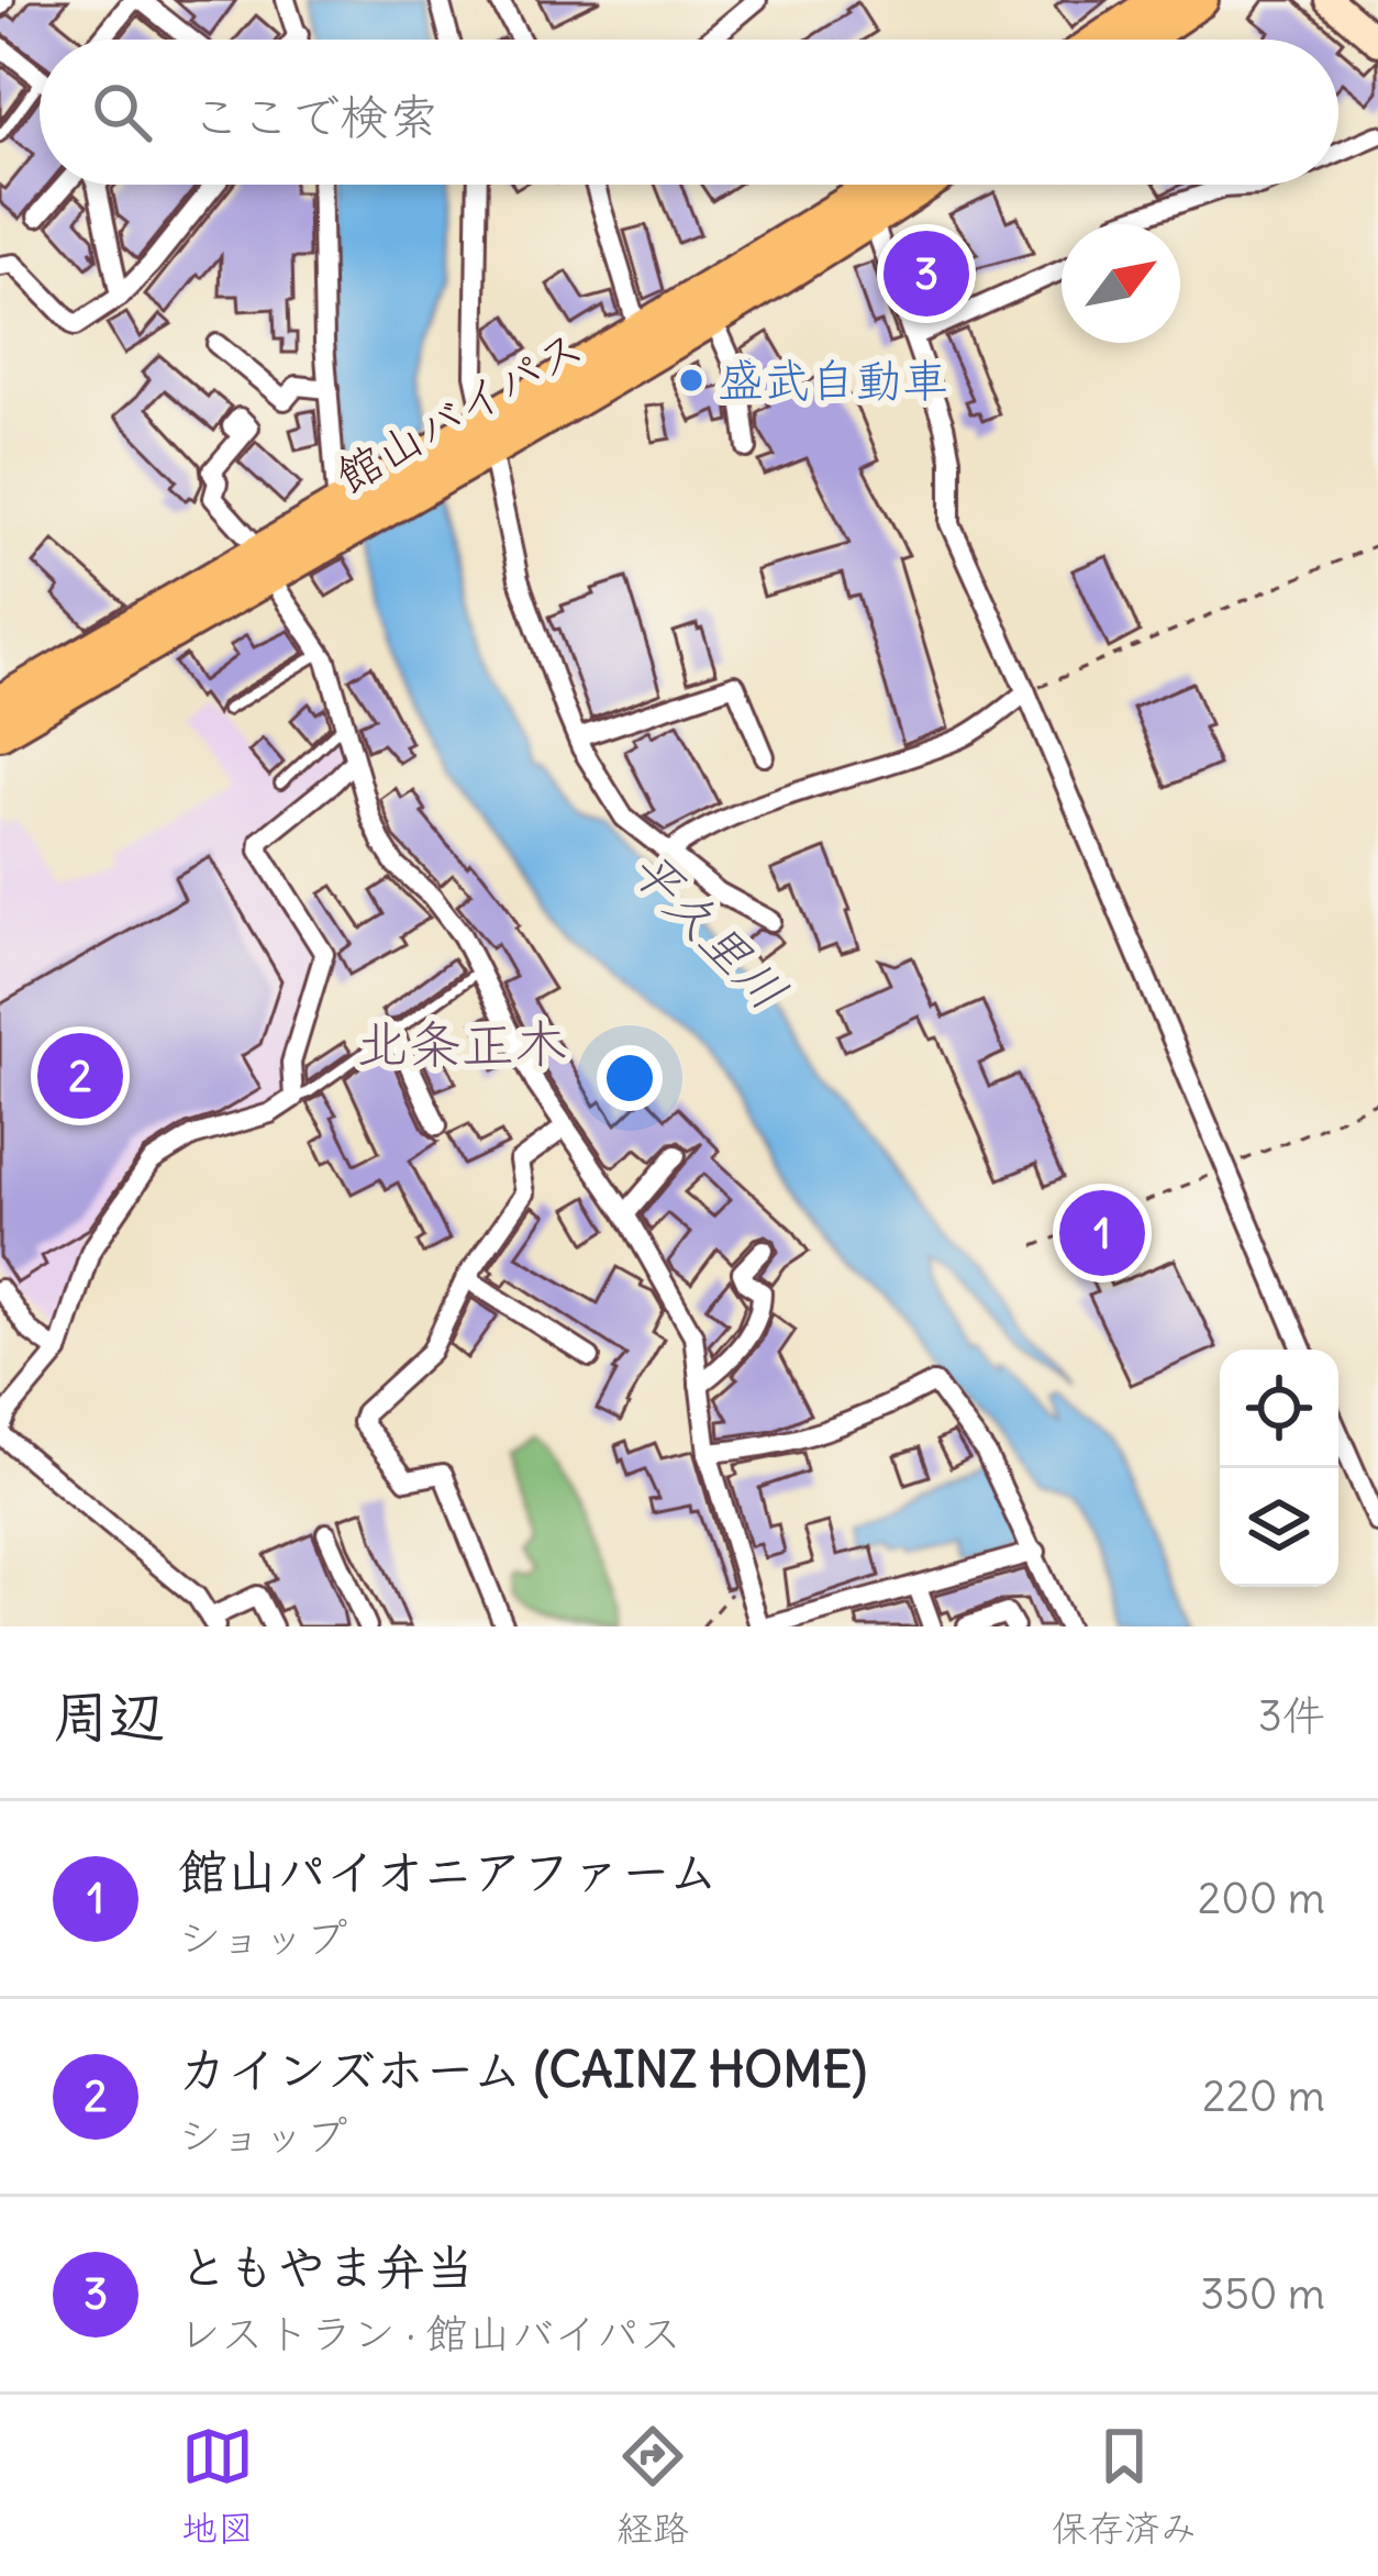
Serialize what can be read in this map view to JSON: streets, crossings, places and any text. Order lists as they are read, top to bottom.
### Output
{
  "streets": {
    "highway": ["館山バイパス"]
  },
  "districts": ["北条正木"],
  "water": ["平久里川"],
  "places": ["盛武自動車"],
  "north": "top right",
  "page": {
    "search": "ここで検索",
    "pins": ["3", "2", "1"],
    "heading": ["周辺", "3件"],
    "list": [
      {
        "mark": "1",
        "name": "館山パイオニアファーム",
        "note": "ショップ",
        "value": "200 m"
      },
      {
        "mark": "2",
        "name": "カインズホーム (CAINZ HOME)",
        "note": "ショップ",
        "value": "220 m"
      },
      {
        "mark": "3",
        "name": "ともやま弁当",
        "note": "レストラン · 館山バイパス",
        "value": "350 m"
      }
    ],
    "nav": ["地図", "経路", "保存済み"]
  }
}
